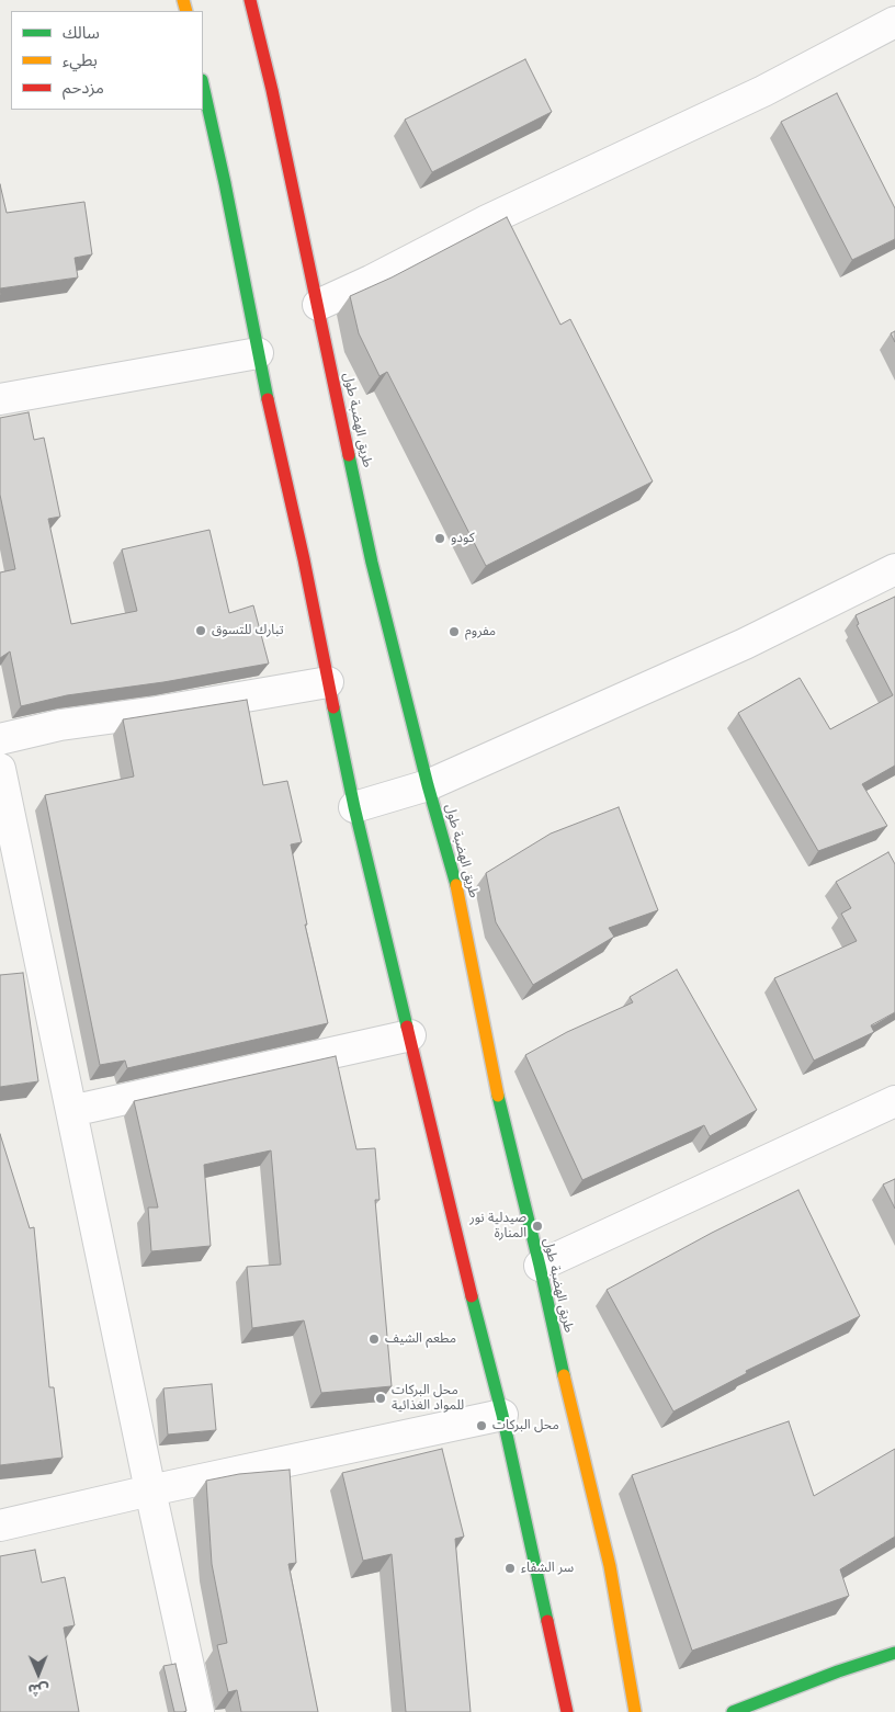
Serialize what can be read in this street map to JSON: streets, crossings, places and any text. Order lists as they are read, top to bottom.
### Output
{
  "streets": {
    "main road": ["طريق الهضبة طول"]
  },
  "places": [
    "كودو",
    "تبارك للتسوق",
    "مفروم",
    "صيدلية نور المنارة",
    "مطعم الشيف",
    "محل البركات للمواد الغذائية",
    "محل البركات",
    "سر الشفاء"
  ],
  "legend": ["سالك", "بطيء", "مزدحم"],
  "north": "bottom"
}
